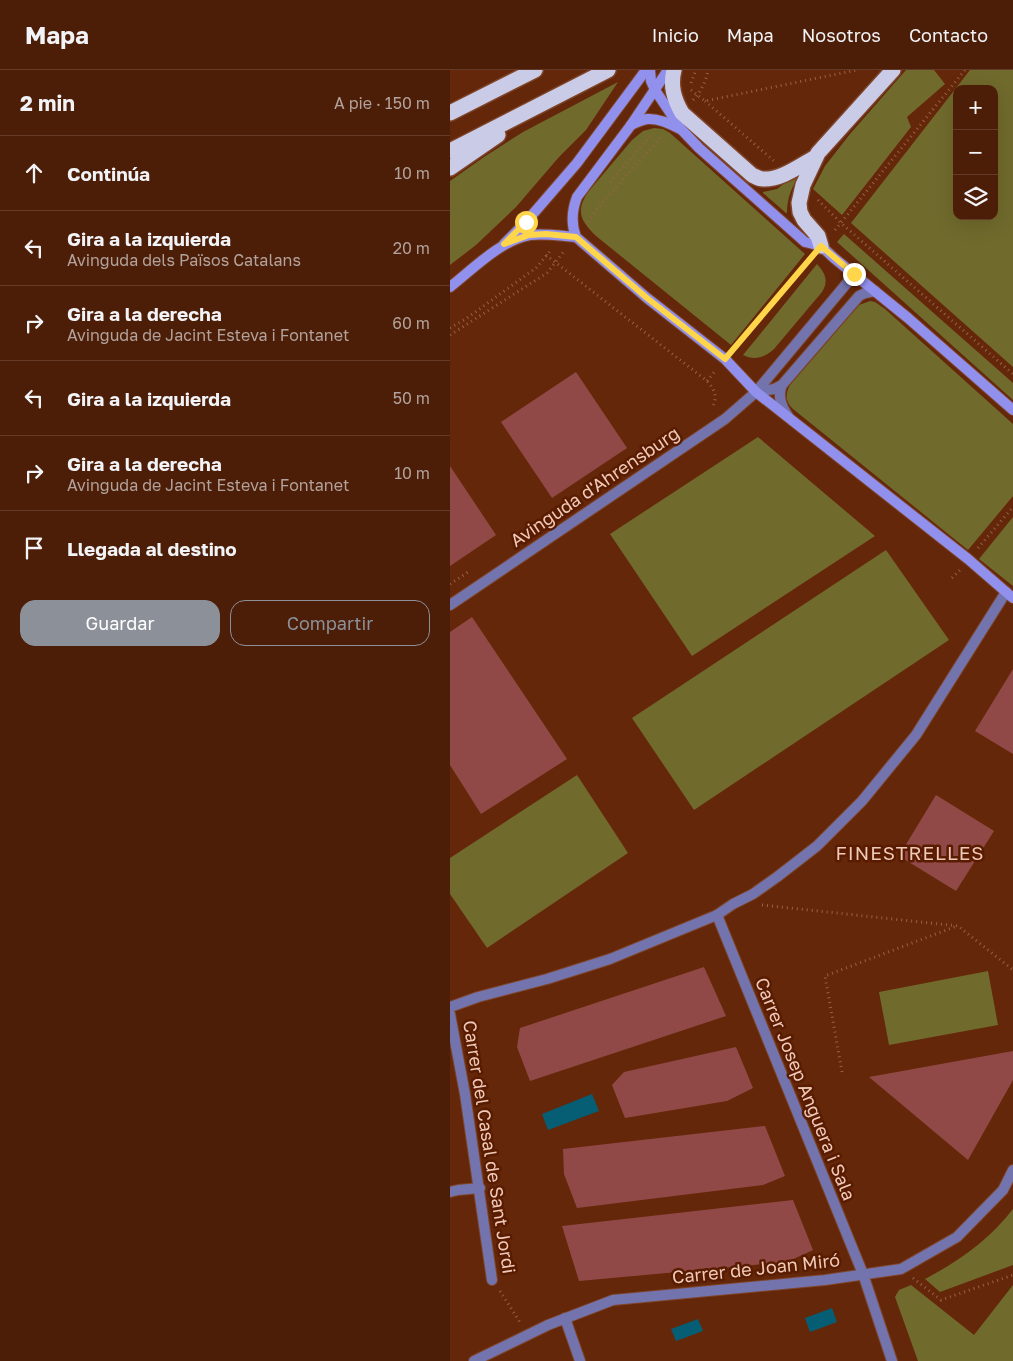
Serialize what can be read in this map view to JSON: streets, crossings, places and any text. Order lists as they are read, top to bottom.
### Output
{
  "streets": {
    "street": [
      "Avinguda d'Ahrensburg",
      "Carrer Josep Anguera i Sala",
      "Carrer del Casal de Sant Jordi",
      "Carrer de Joan Miró"
    ]
  },
  "crossings": [
    ["Carrer Josep Anguera i Sala", "Carrer de Joan Miró"],
    ["Carrer del Casal de Sant Jordi", "Carrer de Joan Miró"]
  ],
  "districts": ["FINESTRELLES"],
  "page": {
    "header": "Mapa",
    "nav": [
      "Inicio",
      "Mapa",
      "Nosotros",
      "Contacto"
    ],
    "heading": ["2 min", "A pie · 150 m"],
    "map_buttons": ["+", "−"],
    "list": [
      ["Continúa", "10 m"],
      ["Gira a la izquierda", "Avinguda dels Països Catalans", "20 m"],
      ["Gira a la derecha", "Avinguda de Jacint Esteva i Fontanet", "60 m"],
      ["Gira a la izquierda", "50 m"],
      ["Gira a la derecha", "Avinguda de Jacint Esteva i Fontanet", "10 m"],
      "Llegada al destino"
    ],
    "buttons": ["Guardar", "Compartir"]
  }
}
